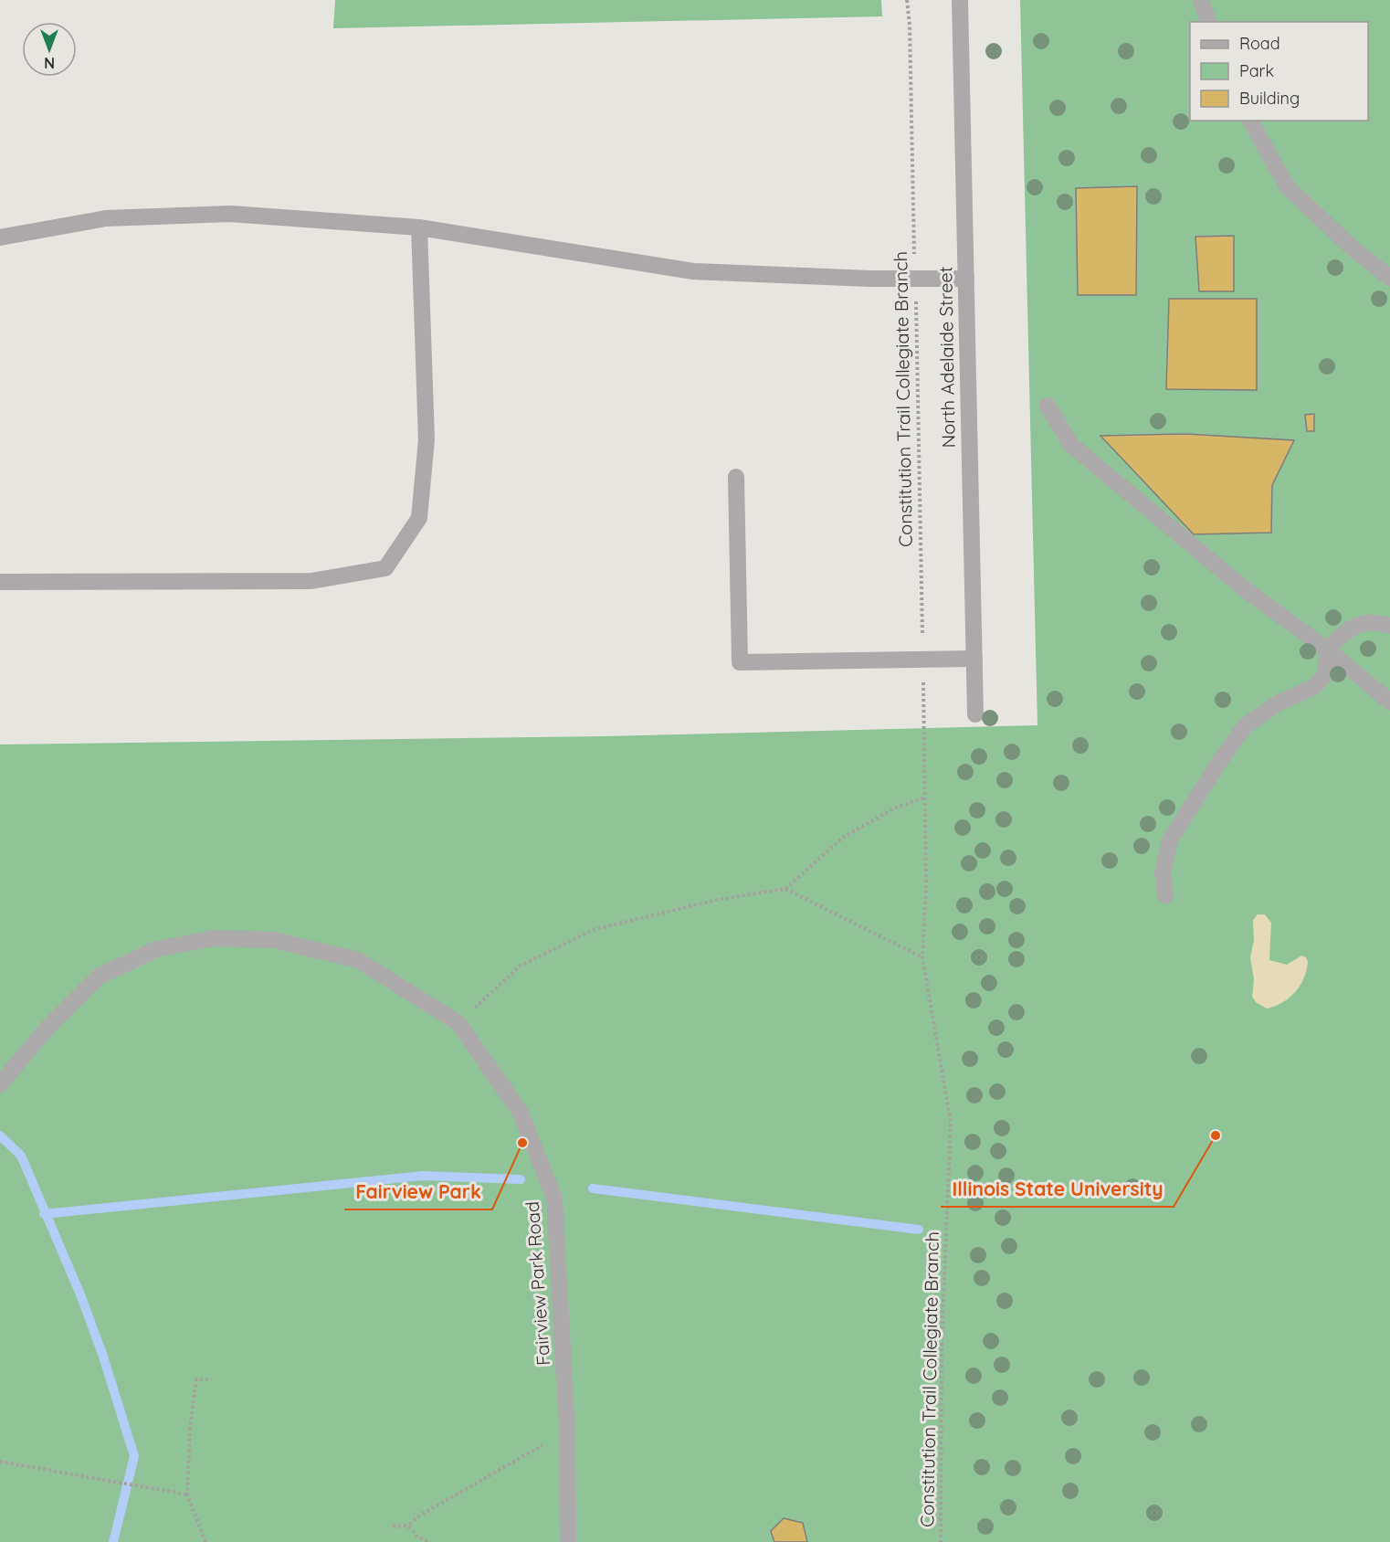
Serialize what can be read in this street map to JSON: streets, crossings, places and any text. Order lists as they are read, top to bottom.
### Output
{
  "streets": {
    "street": ["North Adelaide Street", "Fairview Park Road"],
    "path": ["Constitution Trail Collegiate Branch"]
  },
  "places": ["Illinois State University", "Fairview Park"],
  "legend": ["Road", "Park", "Building"],
  "north": "bottom"
}
